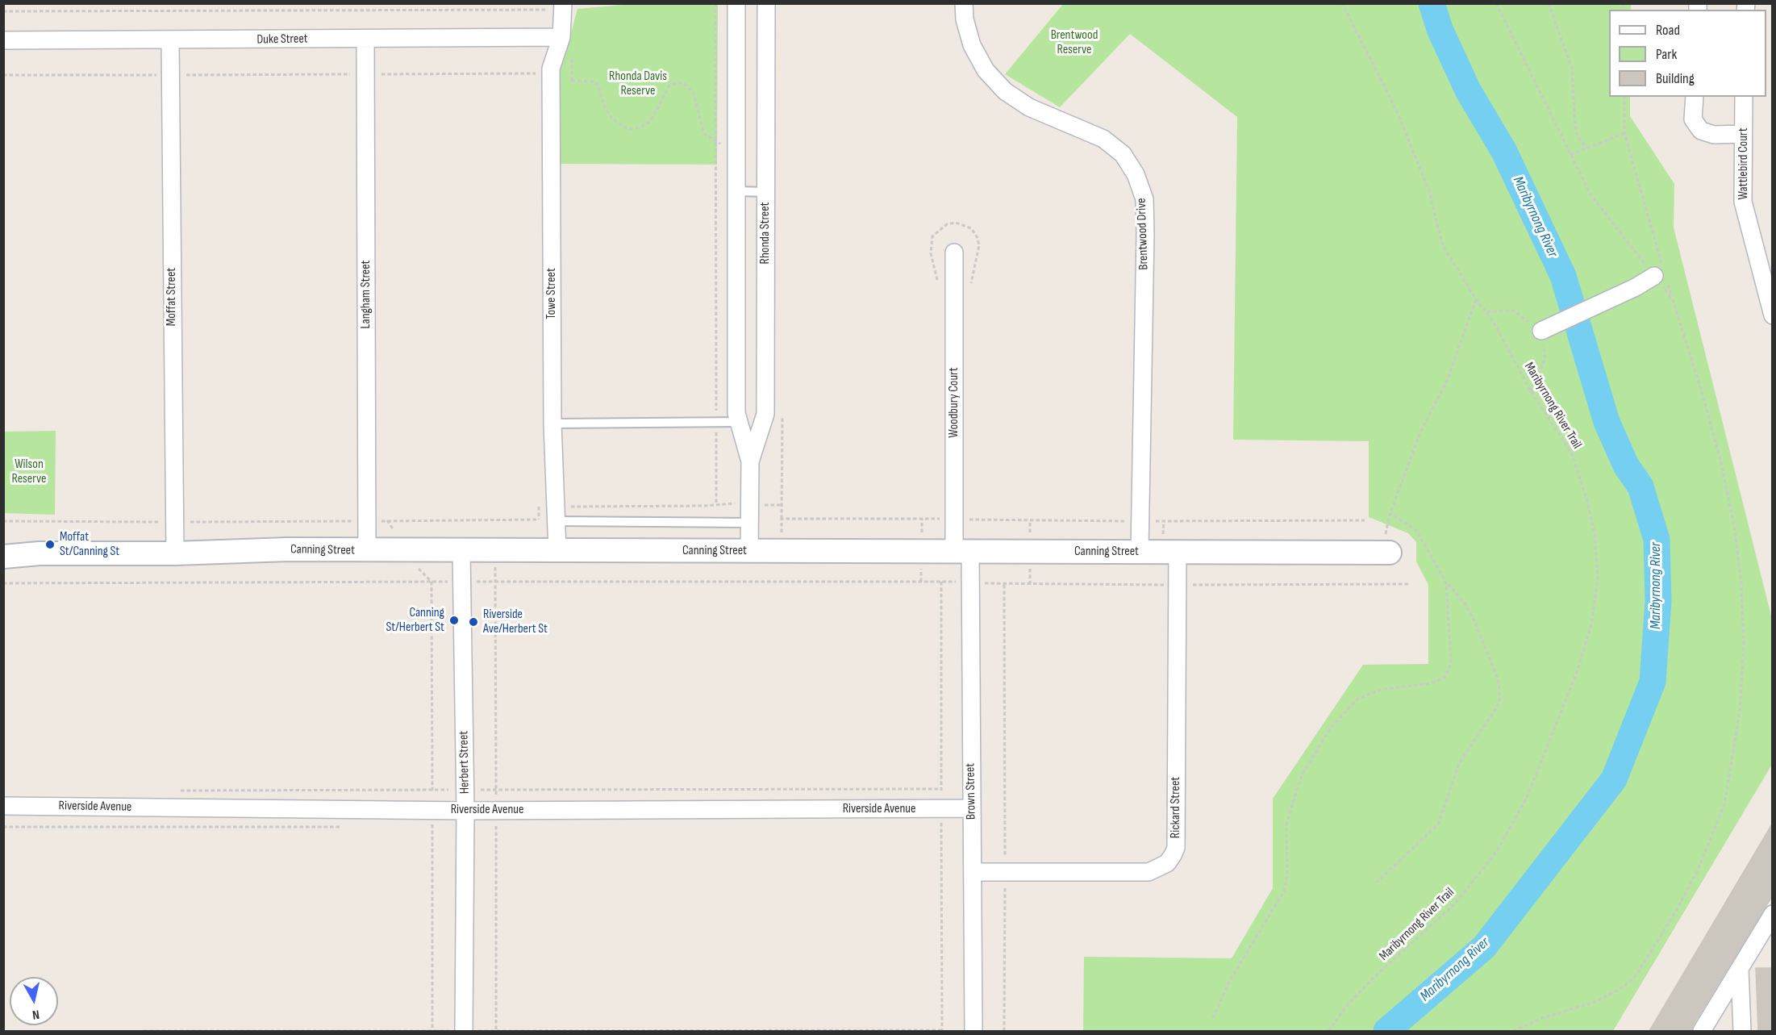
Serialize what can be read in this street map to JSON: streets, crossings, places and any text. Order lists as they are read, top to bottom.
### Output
{
  "streets": {
    "street": [
      "Duke Street",
      "Wattlebird Court",
      "Rhonda Street",
      "Brentwood Drive",
      "Towe Street",
      "Langham Street",
      "Moffat Street",
      "Woodbury Court",
      "Canning Street",
      "Herbert Street",
      "Brown Street",
      "Riverside Avenue",
      "Rickard Street"
    ],
    "path": ["Maribyrnong River Trail"]
  },
  "crossings": [
    ["Duke Street", "Towe Street"],
    ["Duke Street", "Langham Street"],
    ["Duke Street", "Moffat Street"],
    ["Rhonda Street", "Canning Street"],
    ["Brentwood Drive", "Canning Street"],
    ["Towe Street", "Canning Street"],
    ["Langham Street", "Canning Street"],
    ["Moffat Street", "Canning Street"],
    ["Woodbury Court", "Canning Street"],
    ["Woodbury Court", "Brown Street"],
    ["Canning Street", "Herbert Street"],
    ["Canning Street", "Brown Street"],
    ["Canning Street", "Rickard Street"],
    ["Herbert Street", "Riverside Avenue"],
    ["Brown Street", "Riverside Avenue"],
    ["Brown Street", "Rickard Street"]
  ],
  "water": ["Maribyrnong River"],
  "parks": ["Brentwood Reserve", "Rhonda Davis Reserve", "Wilson Reserve"],
  "places": ["Moffat St/Canning St", "Canning St/Herbert St", "Riverside Ave/Herbert St"],
  "legend": ["Road", "Park", "Building"],
  "north": "bottom"
}
